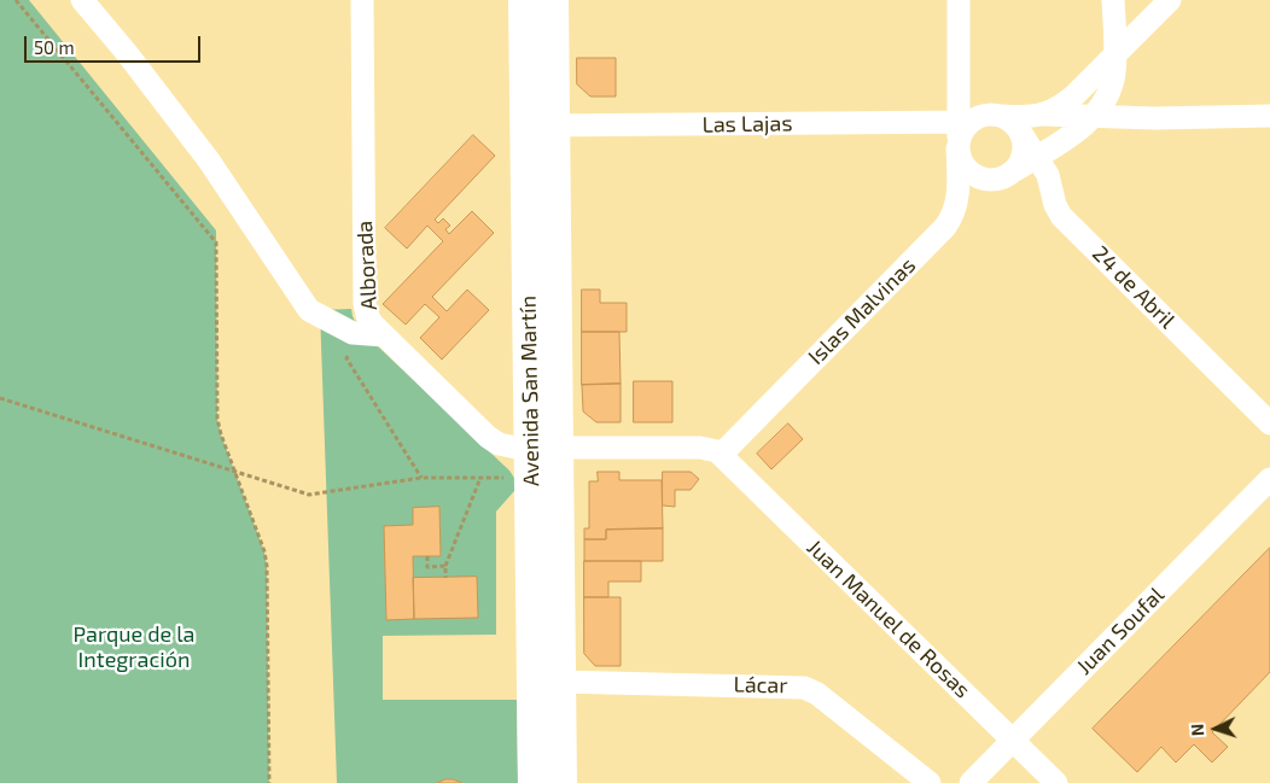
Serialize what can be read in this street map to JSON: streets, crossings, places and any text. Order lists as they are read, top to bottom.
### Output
{
  "streets": {
    "highway": ["Avenida San Martín"],
    "street": [
      "Las Lajas",
      "Alborada",
      "24 de Abril",
      "Islas Malvinas",
      "Juan Manuel de Rosas",
      "Juan Soufal",
      "Lácar"
    ]
  },
  "crossings": [
    ["Las Lajas", "24 de Abril"],
    ["Las Lajas", "Islas Malvinas"],
    ["Las Lajas", "Avenida San Martín"],
    ["Alborada", "Islas Malvinas"],
    ["Alborada", "Avenida San Martín"],
    ["Alborada", "Juan Manuel de Rosas"],
    ["24 de Abril", "Islas Malvinas"],
    ["Islas Malvinas", "Juan Manuel de Rosas"],
    ["Avenida San Martín", "Lácar"],
    ["Juan Manuel de Rosas", "Juan Soufal"]
  ],
  "parks": ["Parque de la Integración"],
  "scale_bar": "50 m",
  "north": "left"
}
